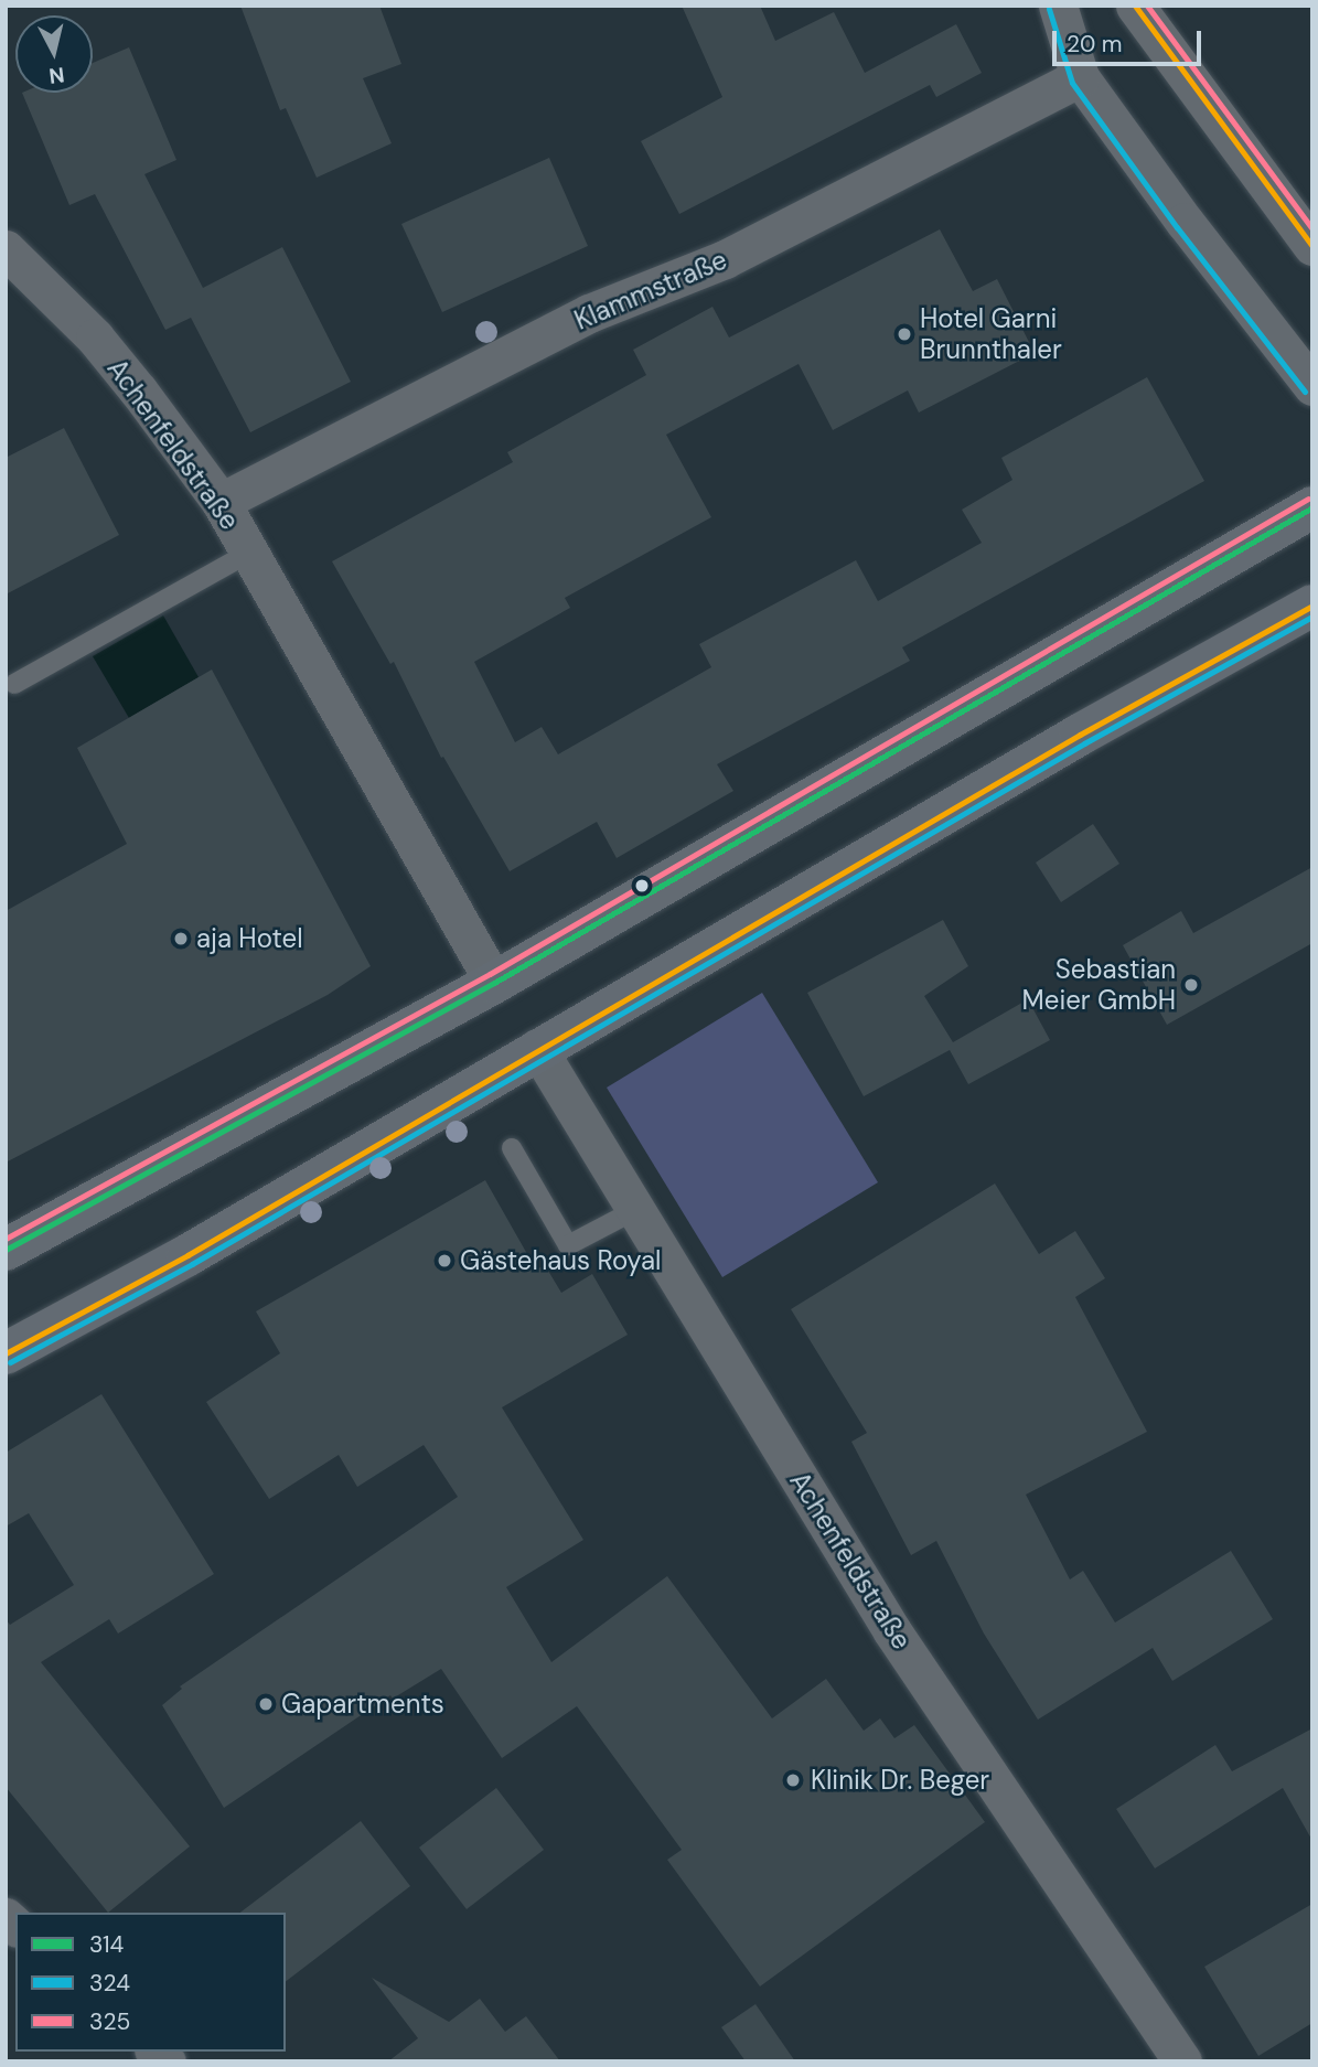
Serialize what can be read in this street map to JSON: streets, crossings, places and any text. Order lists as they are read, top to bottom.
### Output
{
  "streets": {
    "street": ["Klammstraße", "Achenfeldstraße"]
  },
  "crossings": [
    ["Klammstraße", "Achenfeldstraße"]
  ],
  "places": [
    "Hotel Garni Brunnthaler",
    "aja Hotel",
    "Sebastian Meier GmbH",
    "Gästehaus Royal",
    "Gapartments",
    "Klinik Dr. Beger"
  ],
  "lines": ["transit line 325", "transit line 324", "transit line 314"],
  "legend": ["314", "324", "325"],
  "scale_bar": "20 m",
  "north": "bottom"
}
